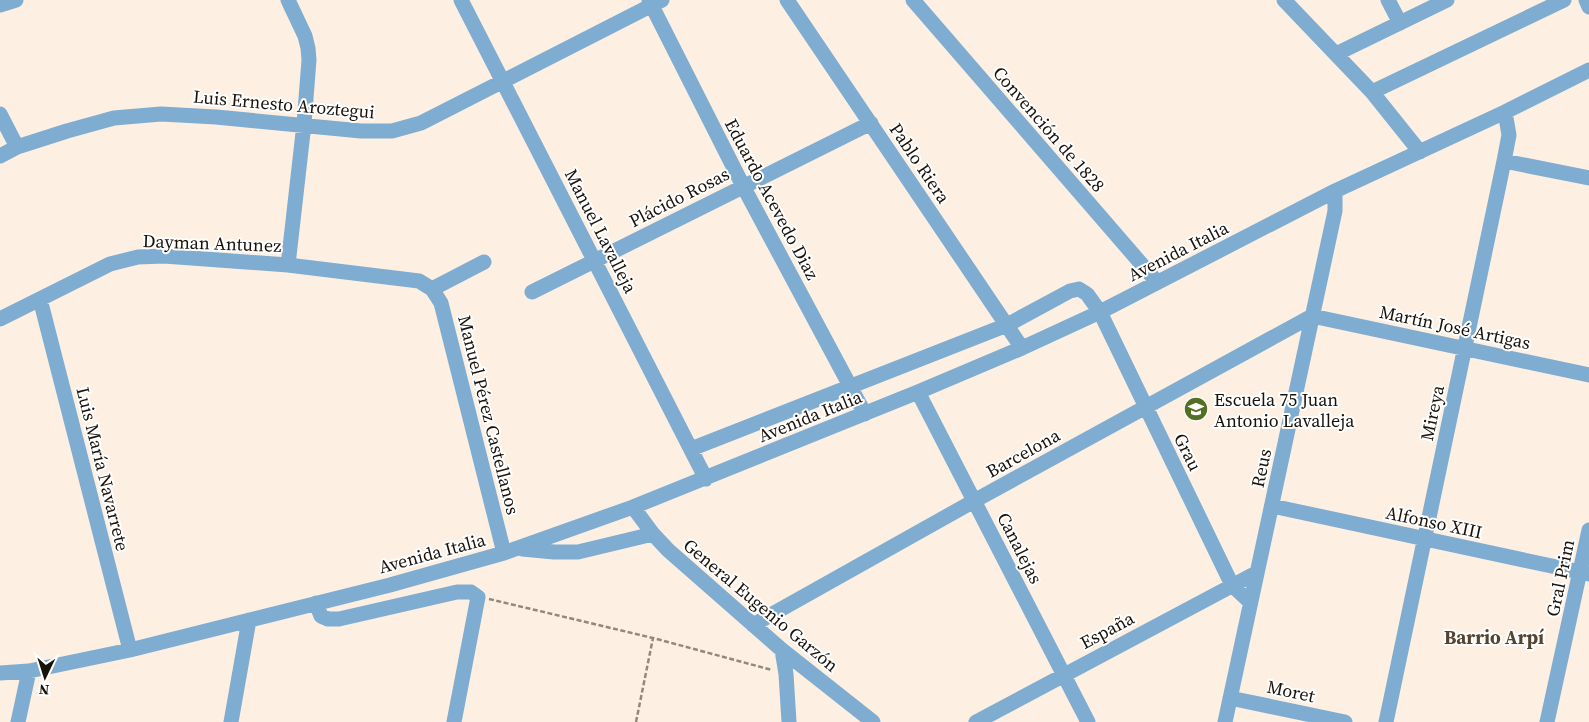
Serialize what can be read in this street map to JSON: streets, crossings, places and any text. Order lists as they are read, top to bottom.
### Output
{
  "streets": {
    "street": [
      "Luis Ernesto Aroztegui",
      "Convención de 1828",
      "Pablo Riera",
      "Plácido Rosas",
      "Eduardo Acevedo Diaz",
      "Manuel Lavalleja",
      "Dayman Antunez",
      "Avenida Italia",
      "Martín José Artigas",
      "Mireya",
      "Manuel Pérez Castellanos",
      "Grau",
      "Barcelona",
      "Reus",
      "Luis María Navarrete",
      "Alfonso XIII",
      "Canalejas",
      "Gral Prim",
      "General Eugenio Garzón",
      "España",
      "Moret"
    ]
  },
  "crossings": [
    ["Luis Ernesto Aroztegui", "Eduardo Acevedo Diaz"],
    ["Luis Ernesto Aroztegui", "Manuel Lavalleja"],
    ["Convención de 1828", "Avenida Italia"],
    ["Pablo Riera", "Plácido Rosas"],
    ["Pablo Riera", "Avenida Italia"],
    ["Pablo Riera", "Grau"],
    ["Plácido Rosas", "Eduardo Acevedo Diaz"],
    ["Plácido Rosas", "Manuel Lavalleja"],
    ["Eduardo Acevedo Diaz", "Avenida Italia"],
    ["Manuel Lavalleja", "Avenida Italia"],
    ["Dayman Antunez", "Manuel Pérez Castellanos"],
    ["Dayman Antunez", "Luis María Navarrete"],
    ["Avenida Italia", "Mireya"],
    ["Avenida Italia", "Manuel Pérez Castellanos"],
    ["Avenida Italia", "Grau"],
    ["Avenida Italia", "Reus"],
    ["Avenida Italia", "Luis María Navarrete"],
    ["Avenida Italia", "Canalejas"],
    ["Avenida Italia", "General Eugenio Garzón"],
    ["Martín José Artigas", "Mireya"],
    ["Martín José Artigas", "Barcelona"],
    ["Martín José Artigas", "Reus"],
    ["Mireya", "Alfonso XIII"],
    ["Grau", "Barcelona"],
    ["Grau", "Reus"],
    ["Grau", "España"],
    ["Barcelona", "Reus"],
    ["Barcelona", "Canalejas"],
    ["Barcelona", "General Eugenio Garzón"],
    ["Reus", "Alfonso XIII"],
    ["Reus", "España"],
    ["Reus", "Moret"],
    ["Alfonso XIII", "Gral Prim"],
    ["Canalejas", "España"]
  ],
  "districts": ["Barrio Arpí"],
  "places": {
    "school or university": ["Escuela 75 Juan Antonio Lavalleja"]
  },
  "north": "bottom"
}
